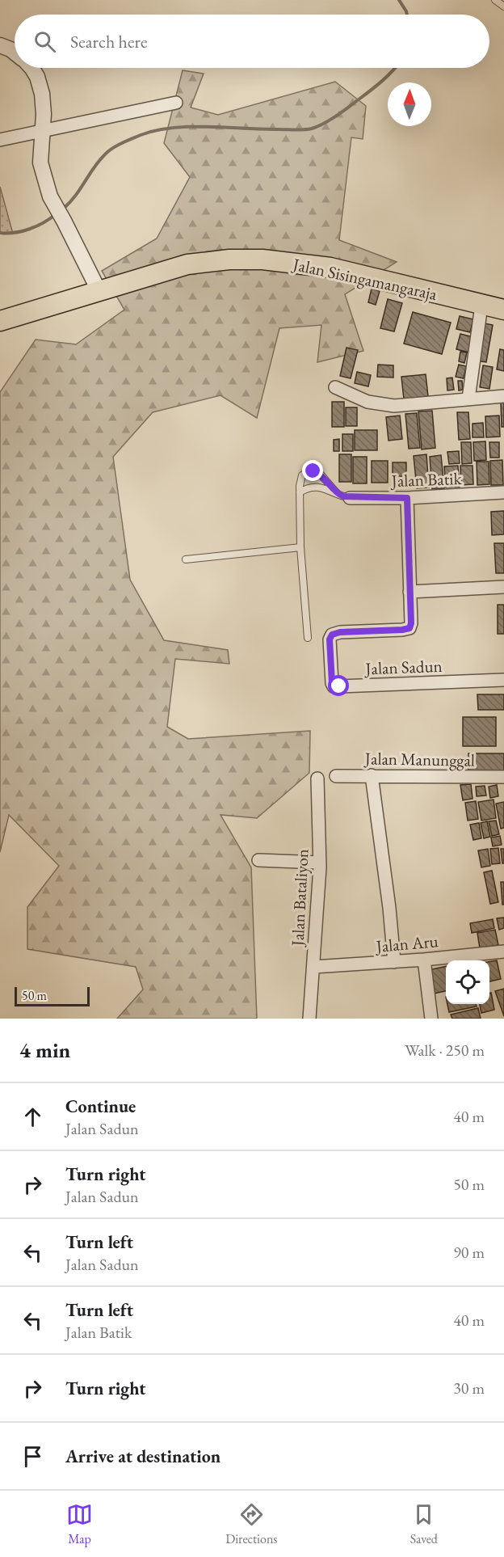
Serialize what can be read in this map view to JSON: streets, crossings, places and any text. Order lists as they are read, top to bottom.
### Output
{
  "streets": {
    "highway": ["Jalan Sisingamangaraja"],
    "street": [
      "Jalan Batik",
      "Jalan Sadun",
      "Jalan Manunggal",
      "Jalan Bataliyon",
      "Jalan Aru"
    ]
  },
  "crossings": [
    ["Jalan Batik", "Jalan Sadun"],
    ["Jalan Bataliyon", "Jalan Aru"]
  ],
  "scale_bar": "50 m",
  "north": "top",
  "page": {
    "search": "Search here",
    "scale": "50 m",
    "heading": ["4 min", "Walk · 250 m"],
    "list": [
      ["Continue", "Jalan Sadun", "40 m"],
      ["Turn right", "Jalan Sadun", "50 m"],
      ["Turn left", "Jalan Sadun", "90 m"],
      ["Turn left", "Jalan Batik", "40 m"],
      ["Turn right", "30 m"],
      "Arrive at destination"
    ],
    "nav": ["Map", "Directions", "Saved"]
  }
}
